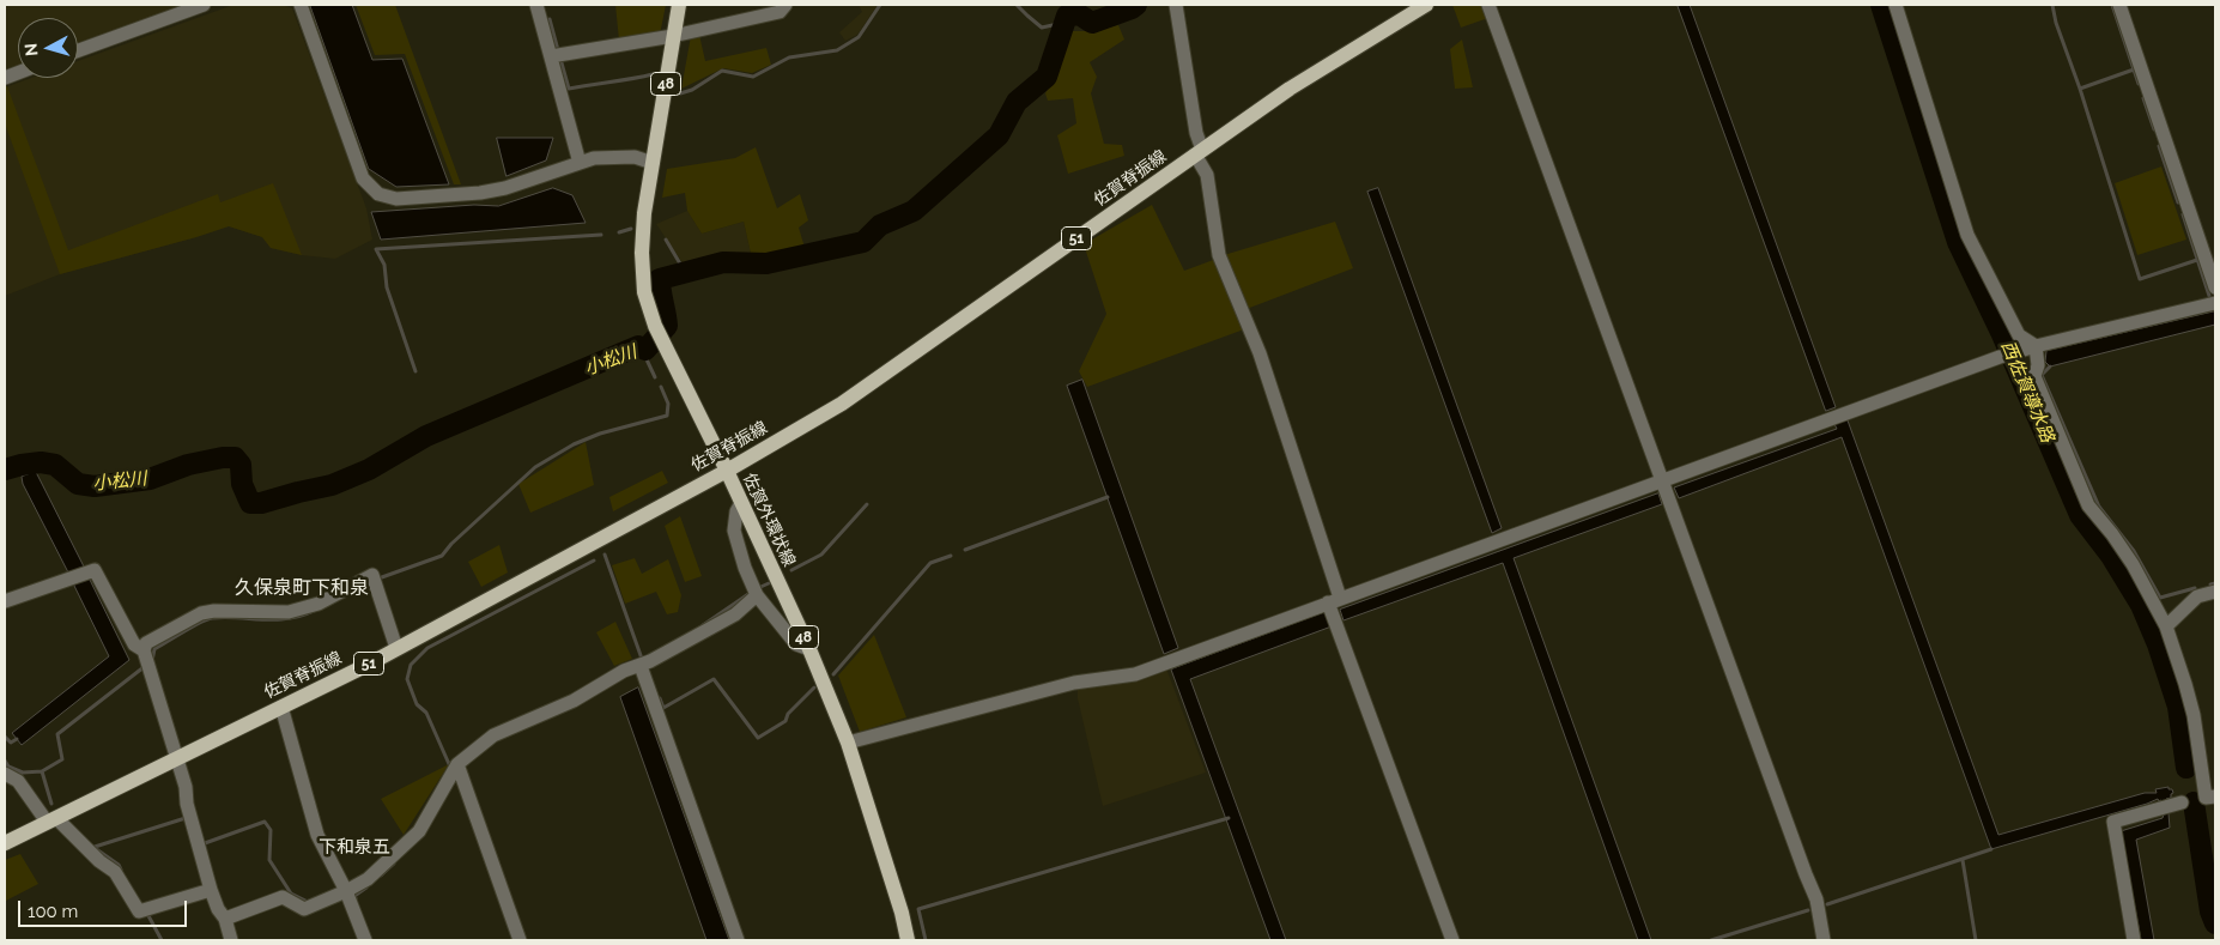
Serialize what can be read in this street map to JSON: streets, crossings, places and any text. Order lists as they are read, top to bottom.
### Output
{
  "streets": {
    "main road": [
      "48",
      "佐賀脊振線",
      "51",
      "佐賀外環状線"
    ]
  },
  "crossings": [
    ["佐賀脊振線", "佐賀外環状線"]
  ],
  "districts": ["久保泉町下和泉", "下和泉五"],
  "water": ["小松川", "西佐賀導水路"],
  "scale_bar": "100 m",
  "north": "left"
}
